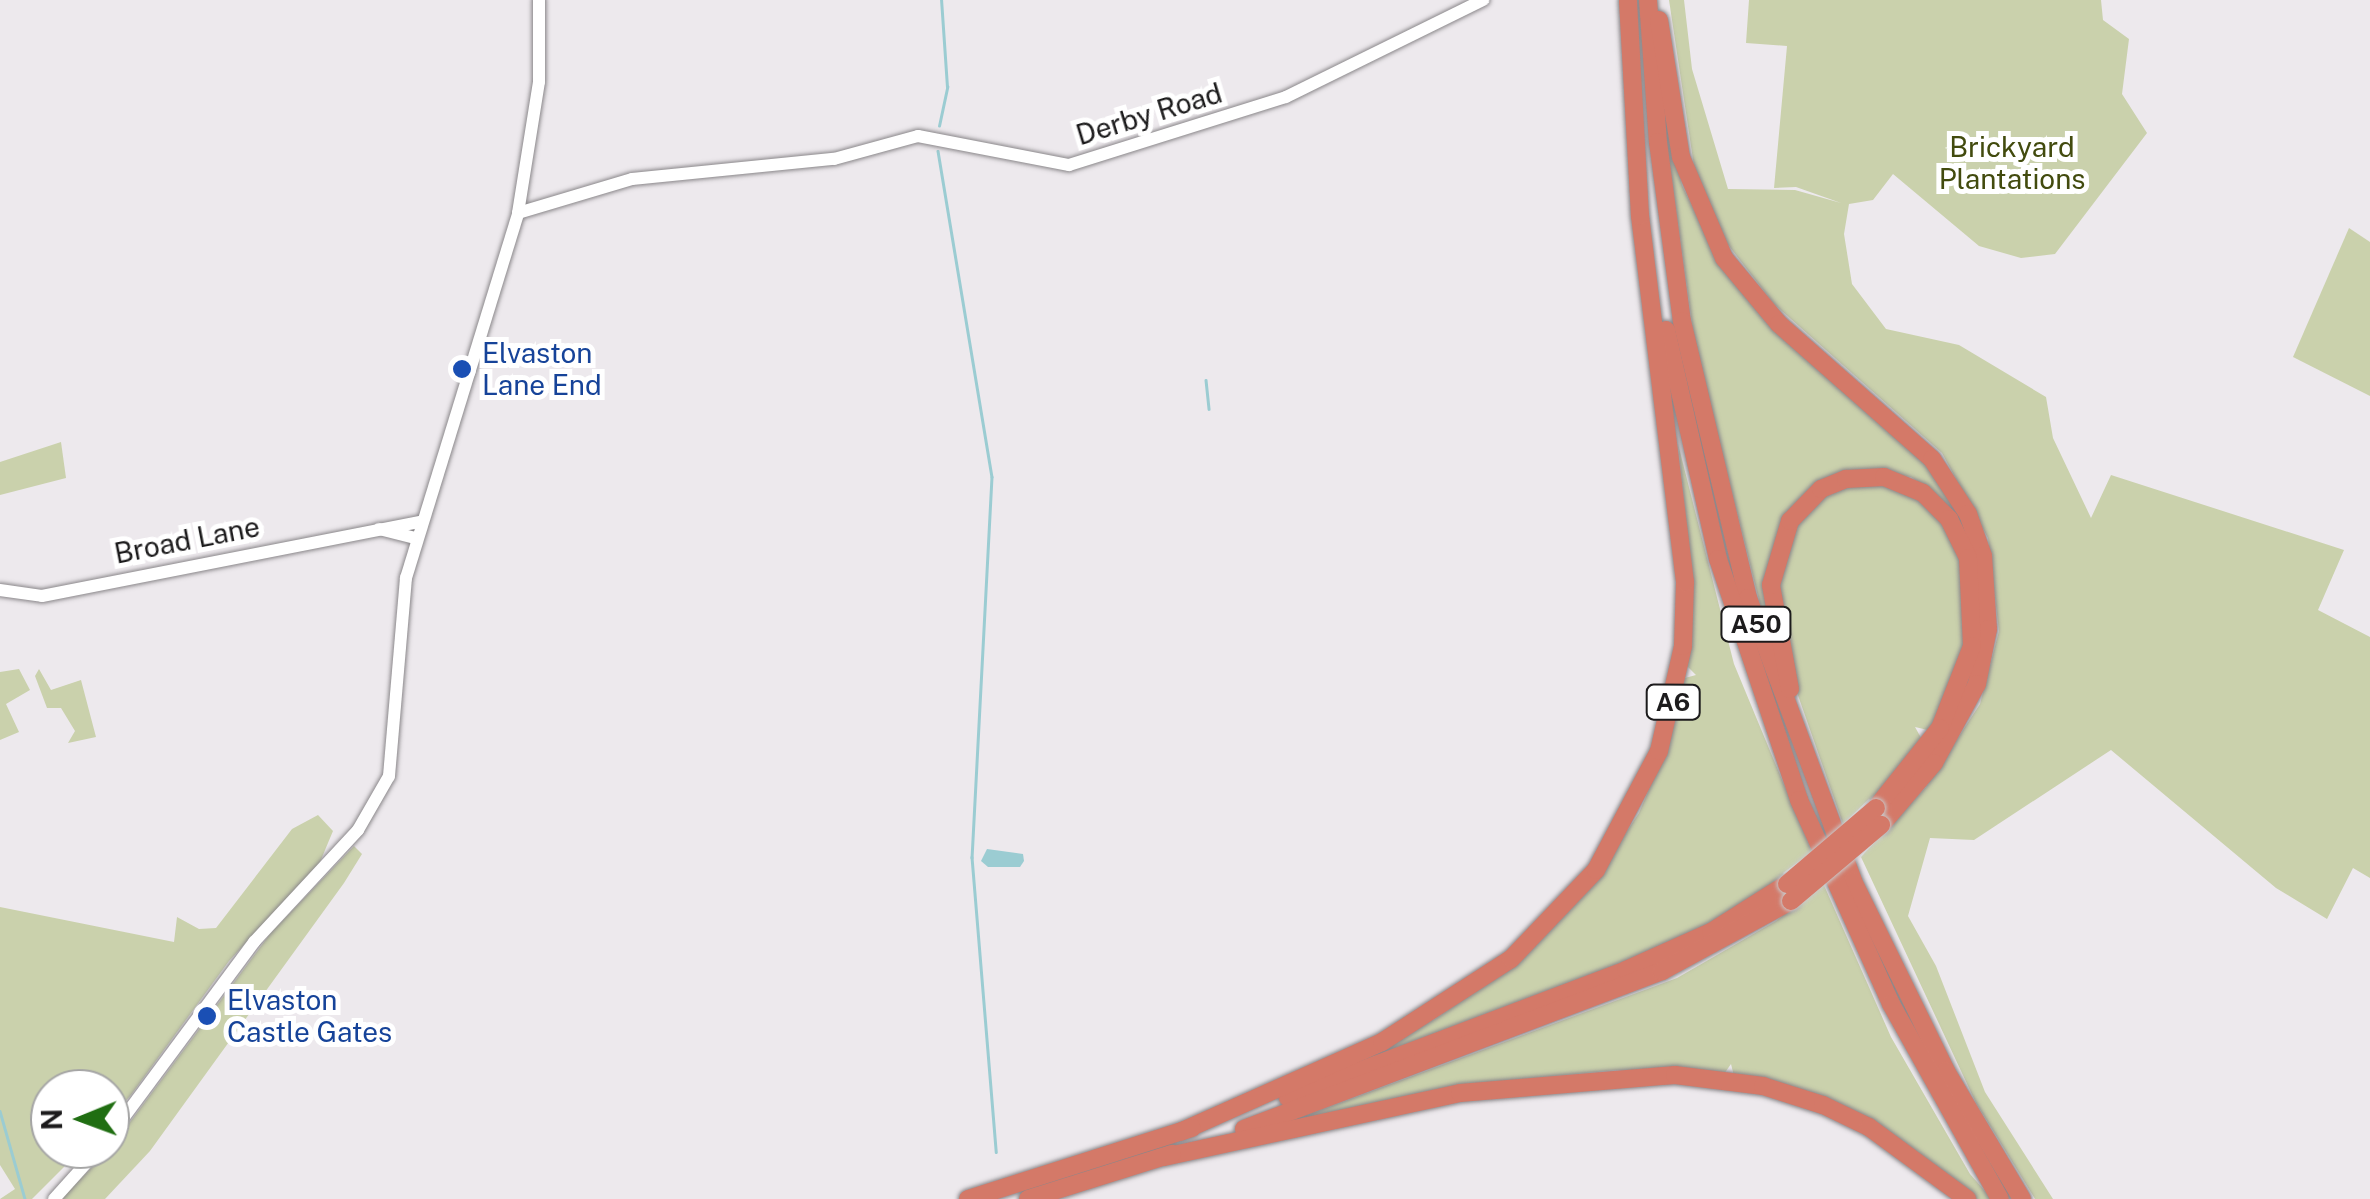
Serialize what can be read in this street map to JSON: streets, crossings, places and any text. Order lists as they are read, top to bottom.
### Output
{
  "streets": {
    "highway": ["A50", "A6"],
    "main road": ["Derby Road", "Broad Lane"]
  },
  "crossings": [
    ["A50", "A6"]
  ],
  "parks": ["Brickyard Plantations"],
  "places": ["Elvaston Lane End", "Elvaston Castle Gates"],
  "north": "left"
}
